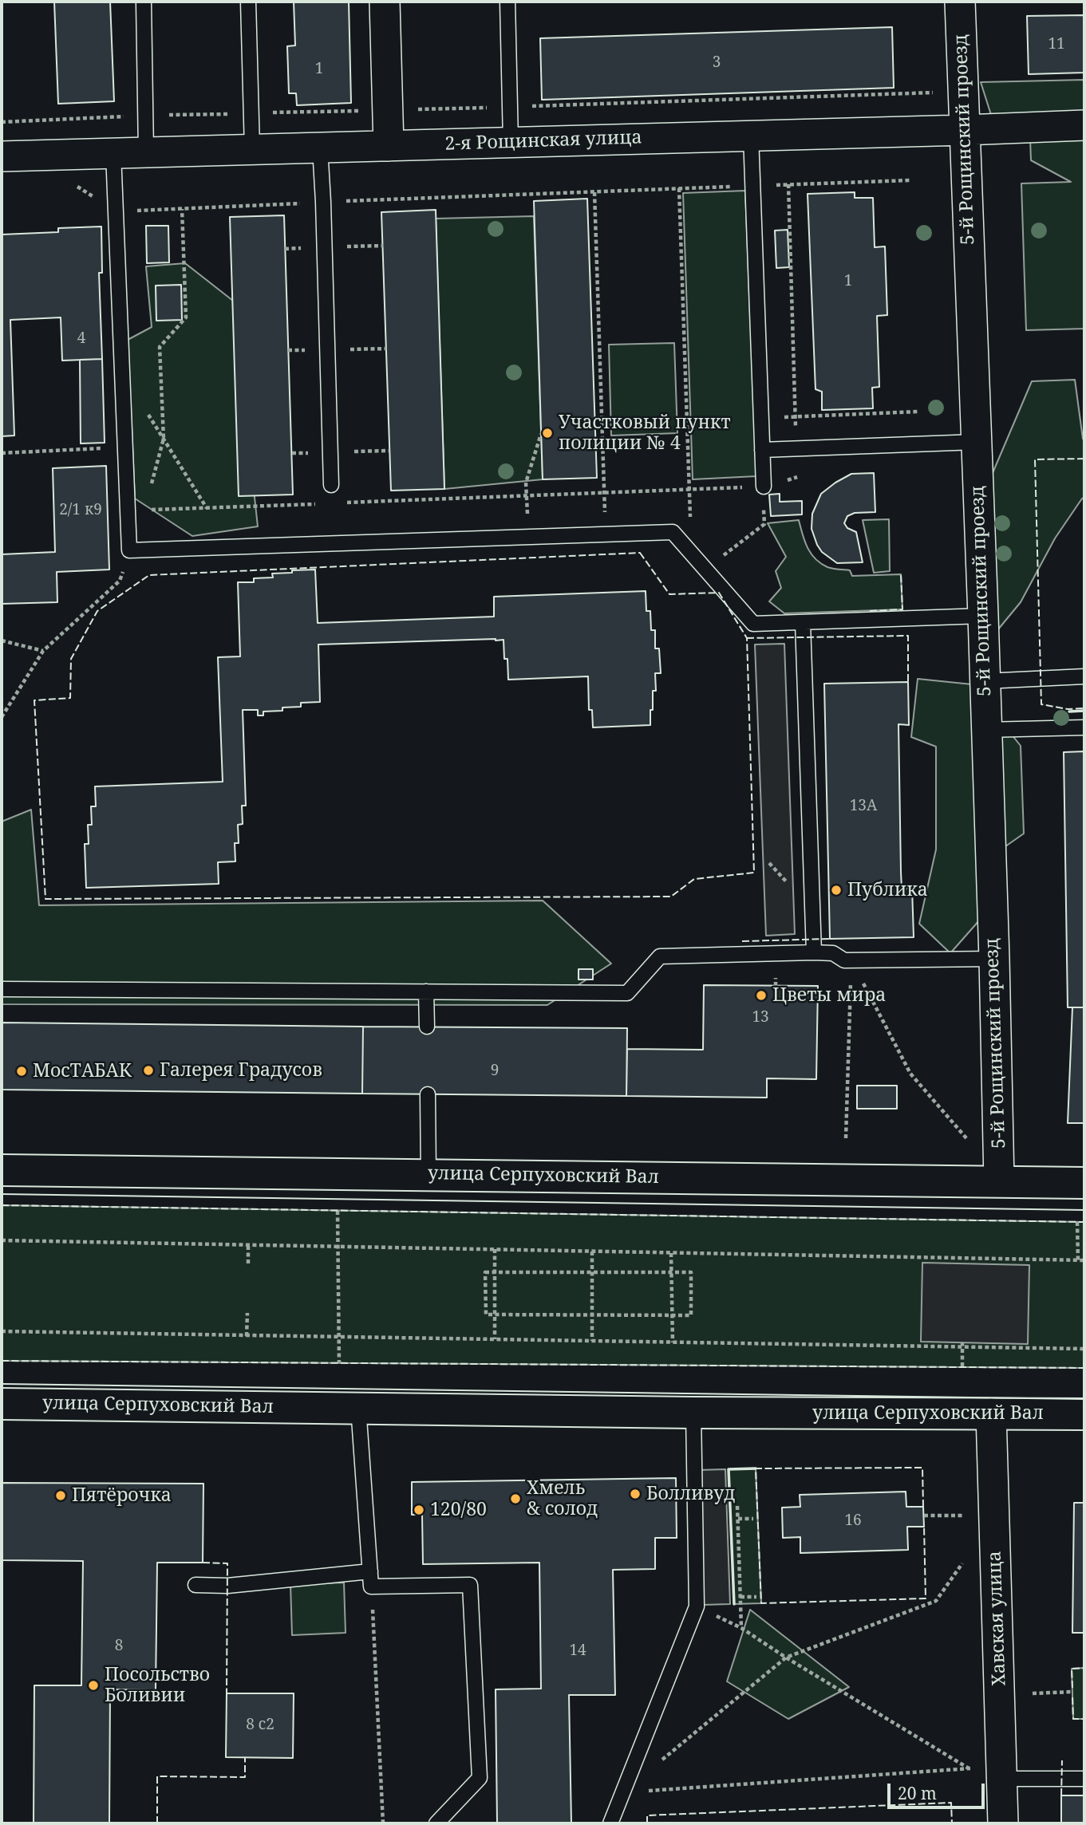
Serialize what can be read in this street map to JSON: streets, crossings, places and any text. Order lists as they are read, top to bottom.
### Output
{
  "streets": {
    "main road": ["улица Серпуховский Вал"],
    "street": ["5-й Рощинский проезд", "2-я Рощинская улица", "Хавская улица"]
  },
  "crossings": [
    ["5-й Рощинский проезд", "2-я Рощинская улица"],
    ["5-й Рощинский проезд", "улица Серпуховский Вал"],
    ["улица Серпуховский Вал", "Хавская улица"]
  ],
  "places": [
    "Участковый пункт полиции № 4",
    "Публика",
    "Цветы мира",
    "Галерея Градусов",
    "МосТАБАК",
    "Болливуд",
    "Пятёрочка",
    "Хмель & солод",
    "120/80",
    "Посольство Боливии"
  ],
  "house_numbers": [
    "11",
    "3",
    "1",
    "1",
    "4",
    "2/1 к9",
    "13А",
    "13",
    "9",
    "16",
    "8",
    "14",
    "8 с2"
  ],
  "scale_bar": "20 m"
}
